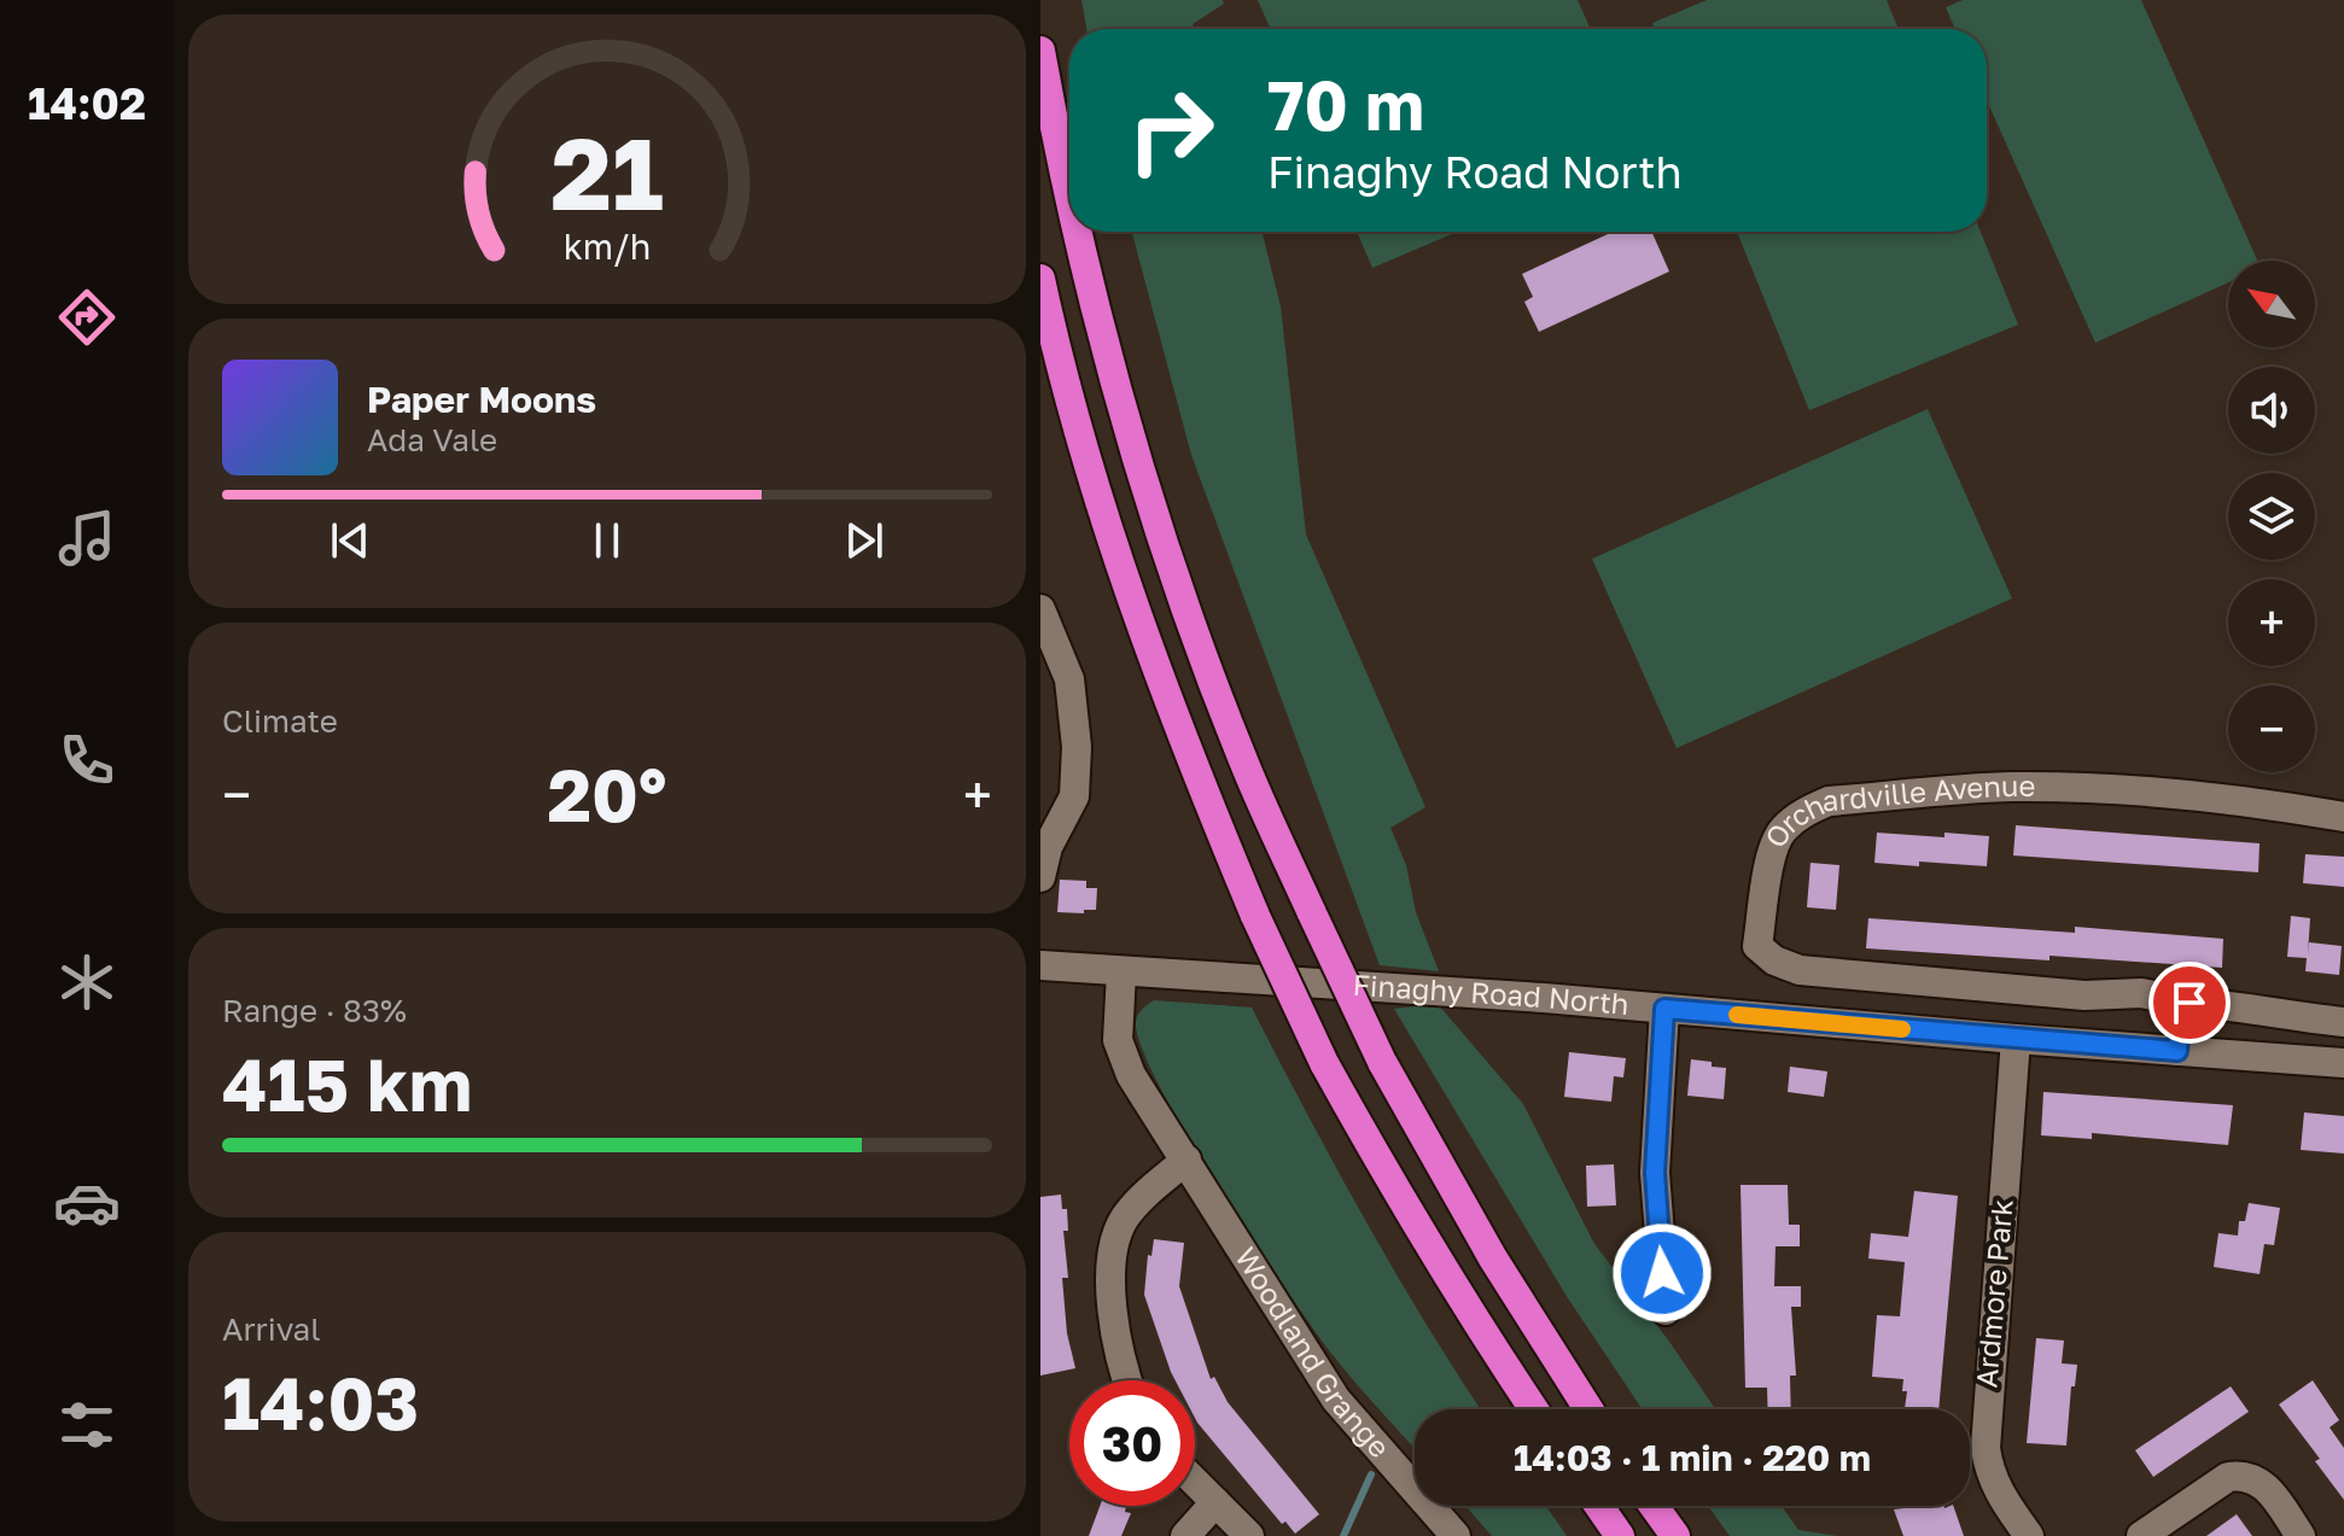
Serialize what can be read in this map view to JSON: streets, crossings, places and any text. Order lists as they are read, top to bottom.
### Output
{
  "streets": {
    "street": [
      "Orchardville Avenue",
      "Finaghy Road North",
      "Ardmore Park",
      "Woodland Grange"
    ]
  },
  "crossings": [
    ["Finaghy Road North", "Ardmore Park"],
    ["Finaghy Road North", "Woodland Grange"]
  ],
  "north": "top left",
  "page": {
    "tabs": "14:02",
    "turn": ["70 m", "Finaghy Road North"],
    "map_buttons": ["+", "−"],
    "song": ["Paper Moons", "Ada Vale"],
    "tile": [
      "Climate",
      ["Range · 83%", "415 km"],
      ["Arrival", "14:03"]
    ],
    "heat": ["−", "20°", "+"],
    "limit": "30",
    "trip": "14:03 · 1 min · 220 m",
    "gauge": ["21", "km/h"]
  }
}
